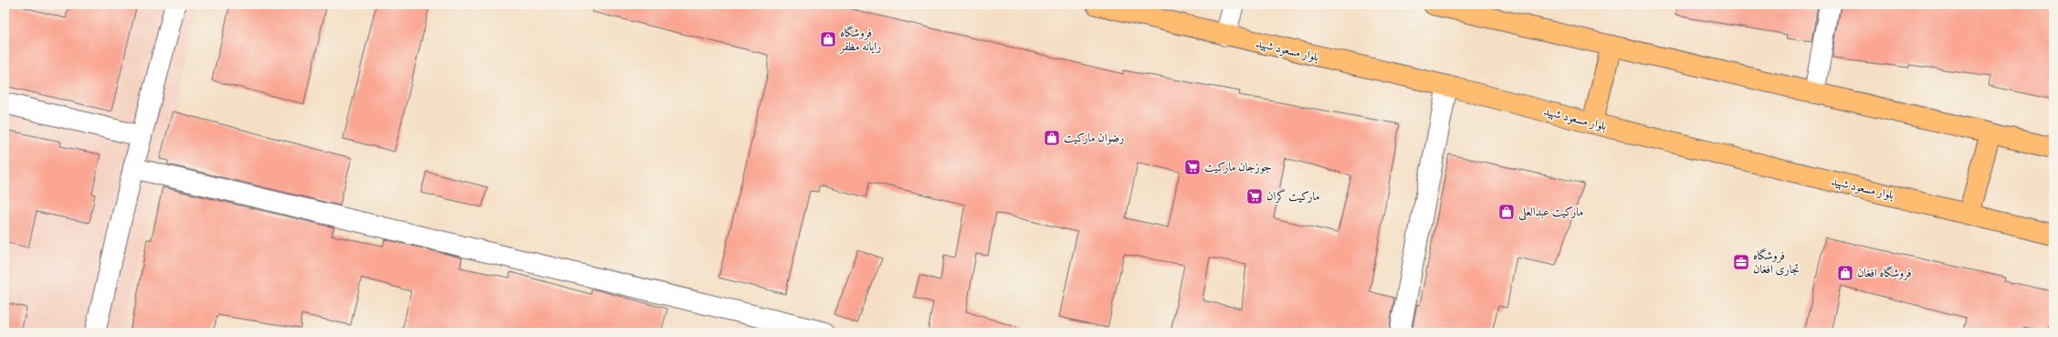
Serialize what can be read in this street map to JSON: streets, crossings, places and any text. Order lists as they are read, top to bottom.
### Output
{
  "streets": {
    "main road": ["بلوار مسعود شهید"]
  },
  "places": {
    "shop": [
      "فروشگاه رایانه مظفر",
      "رضوان مارکیت",
      "مارکیت عبدالعلی",
      "فروشگاه افغان"
    ],
    "supermarket": ["جوزجان مارکیت", "مارکیت گران"],
    "office": ["فروشگاه تجاری افغان"]
  }
}
